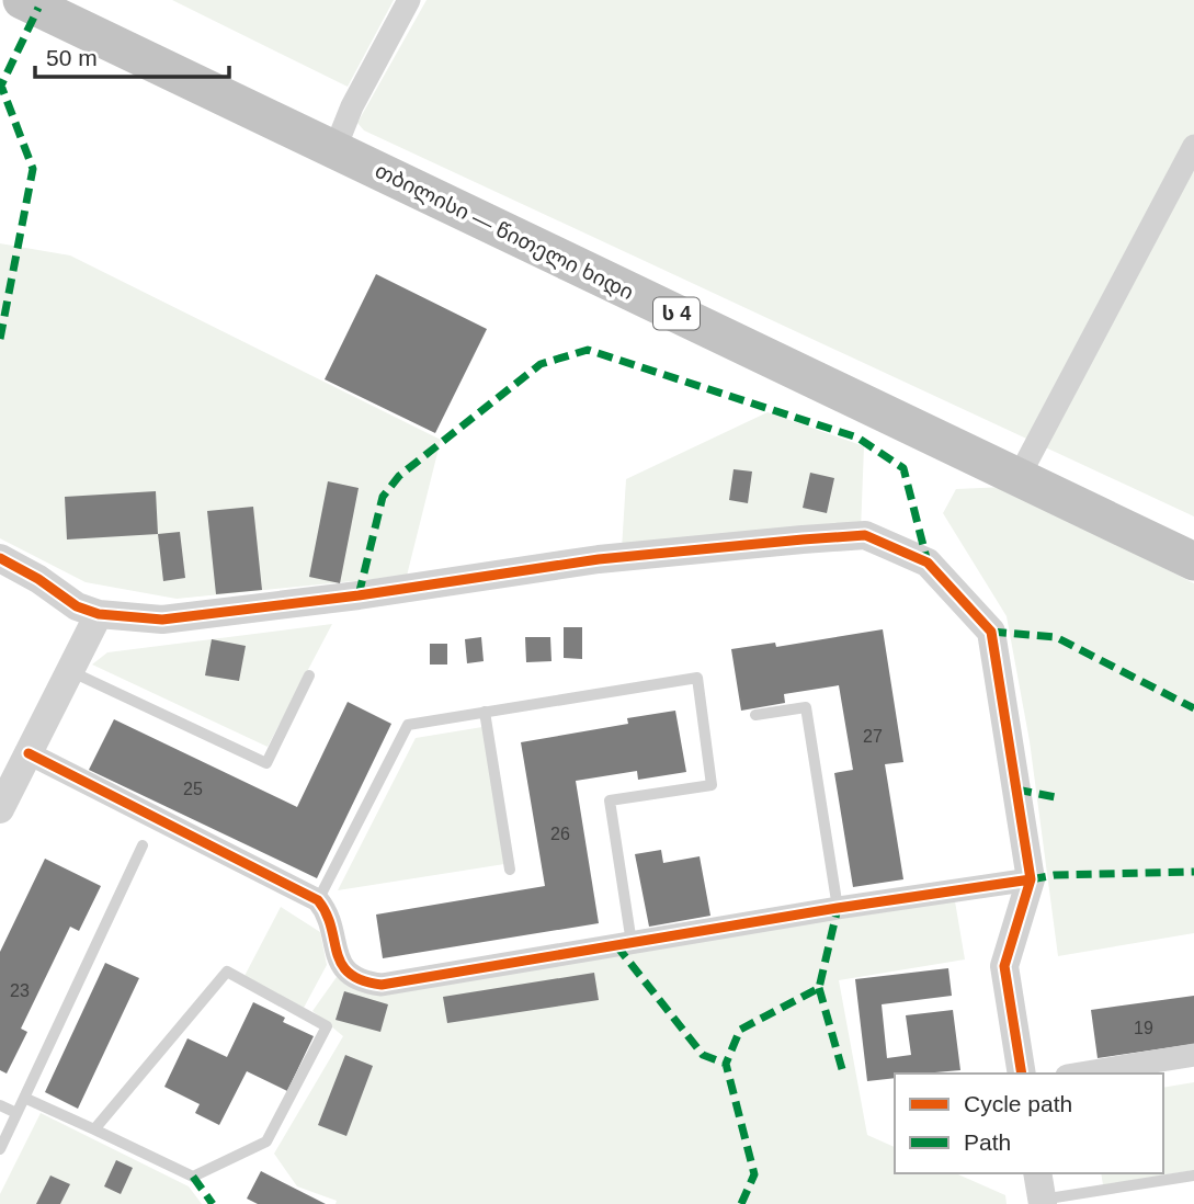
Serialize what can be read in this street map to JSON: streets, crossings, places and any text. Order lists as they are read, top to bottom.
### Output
{
  "streets": {
    "highway": ["თბილისი — წითელი ხიდი", "ს 4"]
  },
  "house_numbers": [
    "27",
    "25",
    "26",
    "23",
    "19"
  ],
  "legend": ["Cycle path", "Path"],
  "scale_bar": "50 m"
}
